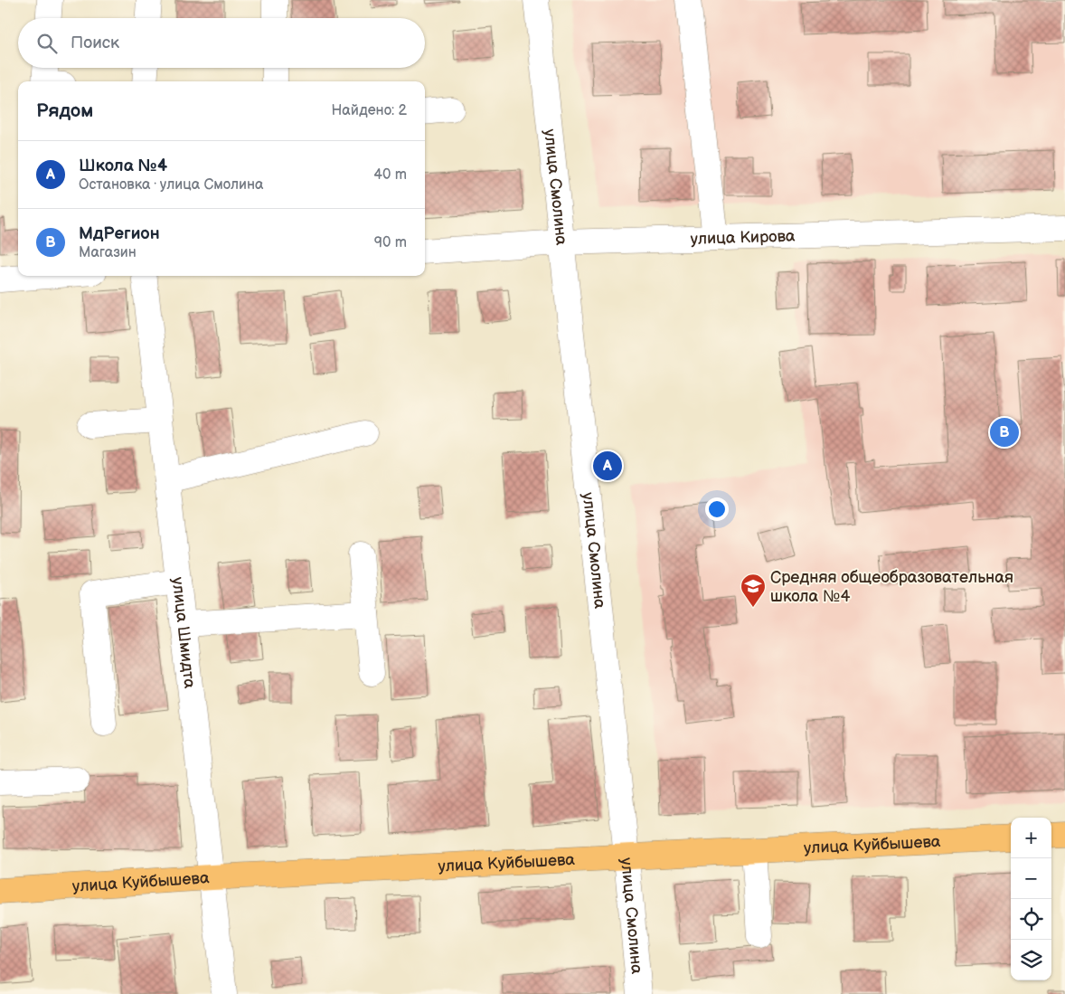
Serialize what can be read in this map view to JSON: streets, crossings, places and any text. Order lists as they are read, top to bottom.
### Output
{
  "streets": {
    "main road": ["улица Куйбышева"],
    "street": ["улица Смолина", "улица Кирова", "улица Шмидта"]
  },
  "crossings": [
    ["улица Смолина", "улица Кирова"],
    ["улица Смолина", "улица Куйбышева"],
    ["улица Шмидта", "улица Куйбышева"]
  ],
  "places": {
    "school or university": ["Средняя общеобразовательная школа №4"]
  },
  "page": {
    "search": "Поиск",
    "heading": ["Рядом", "Найдено: 2"],
    "list": [
      {
        "mark": "A",
        "name": "Школа №4",
        "note": "Остановка · улица Смолина",
        "value": "40 m"
      },
      {
        "mark": "B",
        "name": "МдРегион",
        "note": "Магазин",
        "value": "90 m"
      }
    ],
    "pins": ["B", "A"],
    "map_buttons": ["+", "−"]
  }
}
